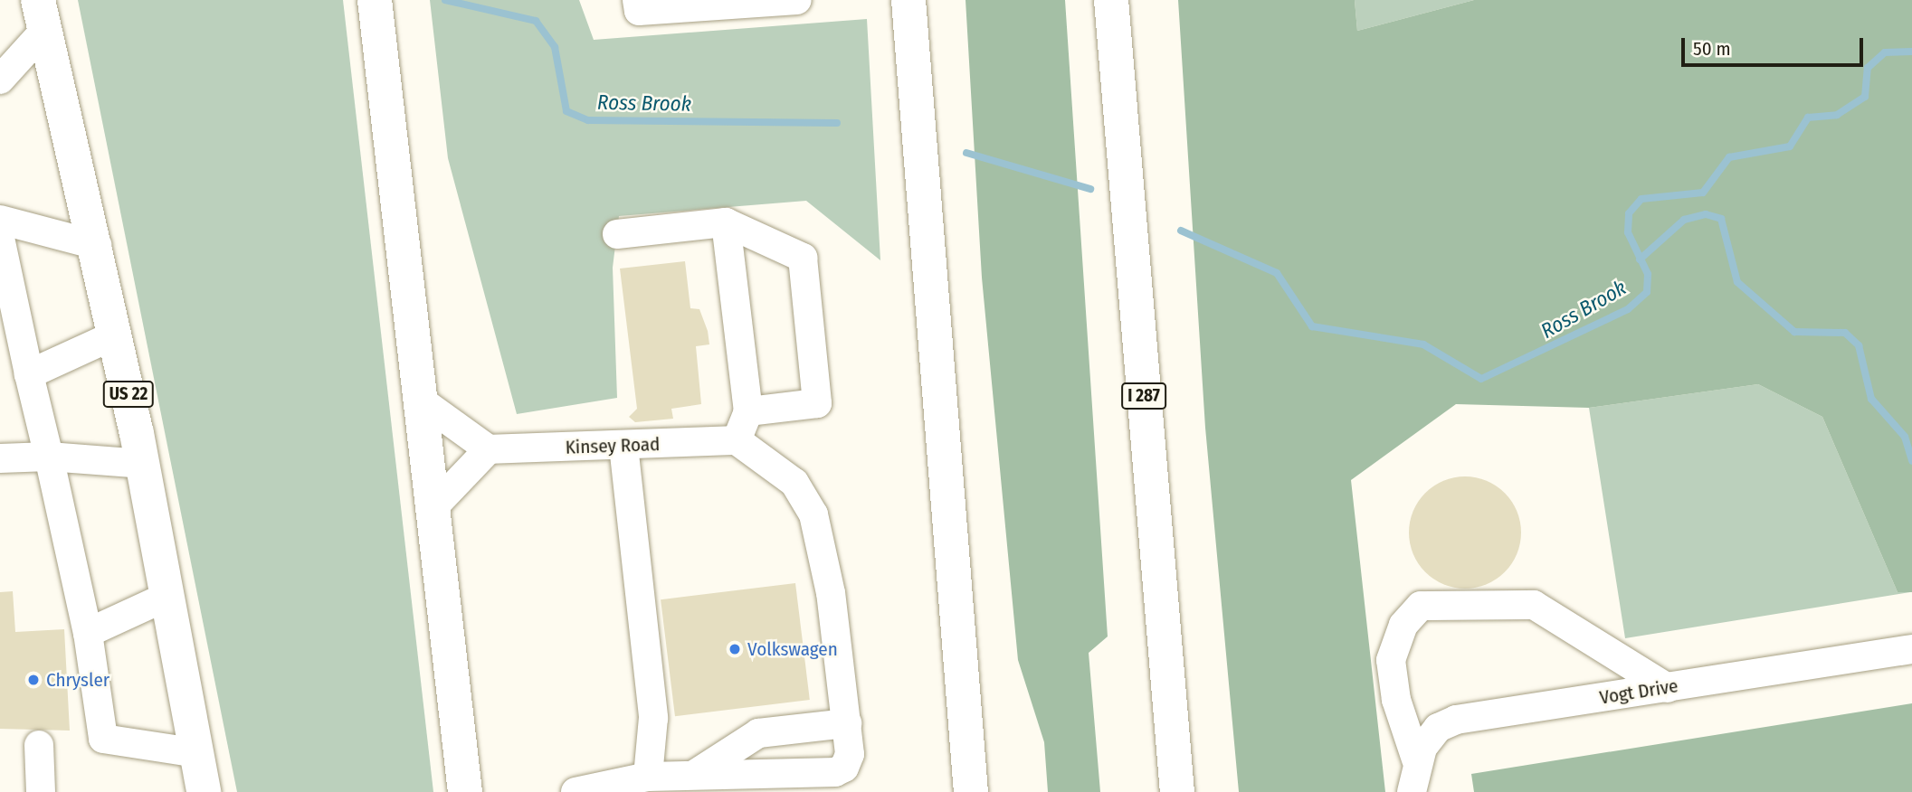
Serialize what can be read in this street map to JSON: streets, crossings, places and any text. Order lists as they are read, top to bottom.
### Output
{
  "streets": {
    "highway": ["US 22", "I 287"],
    "street": ["Kinsey Road", "Vogt Drive"]
  },
  "water": ["Ross Brook"],
  "places": ["Volkswagen", "Chrysler"],
  "scale_bar": "50 m"
}
